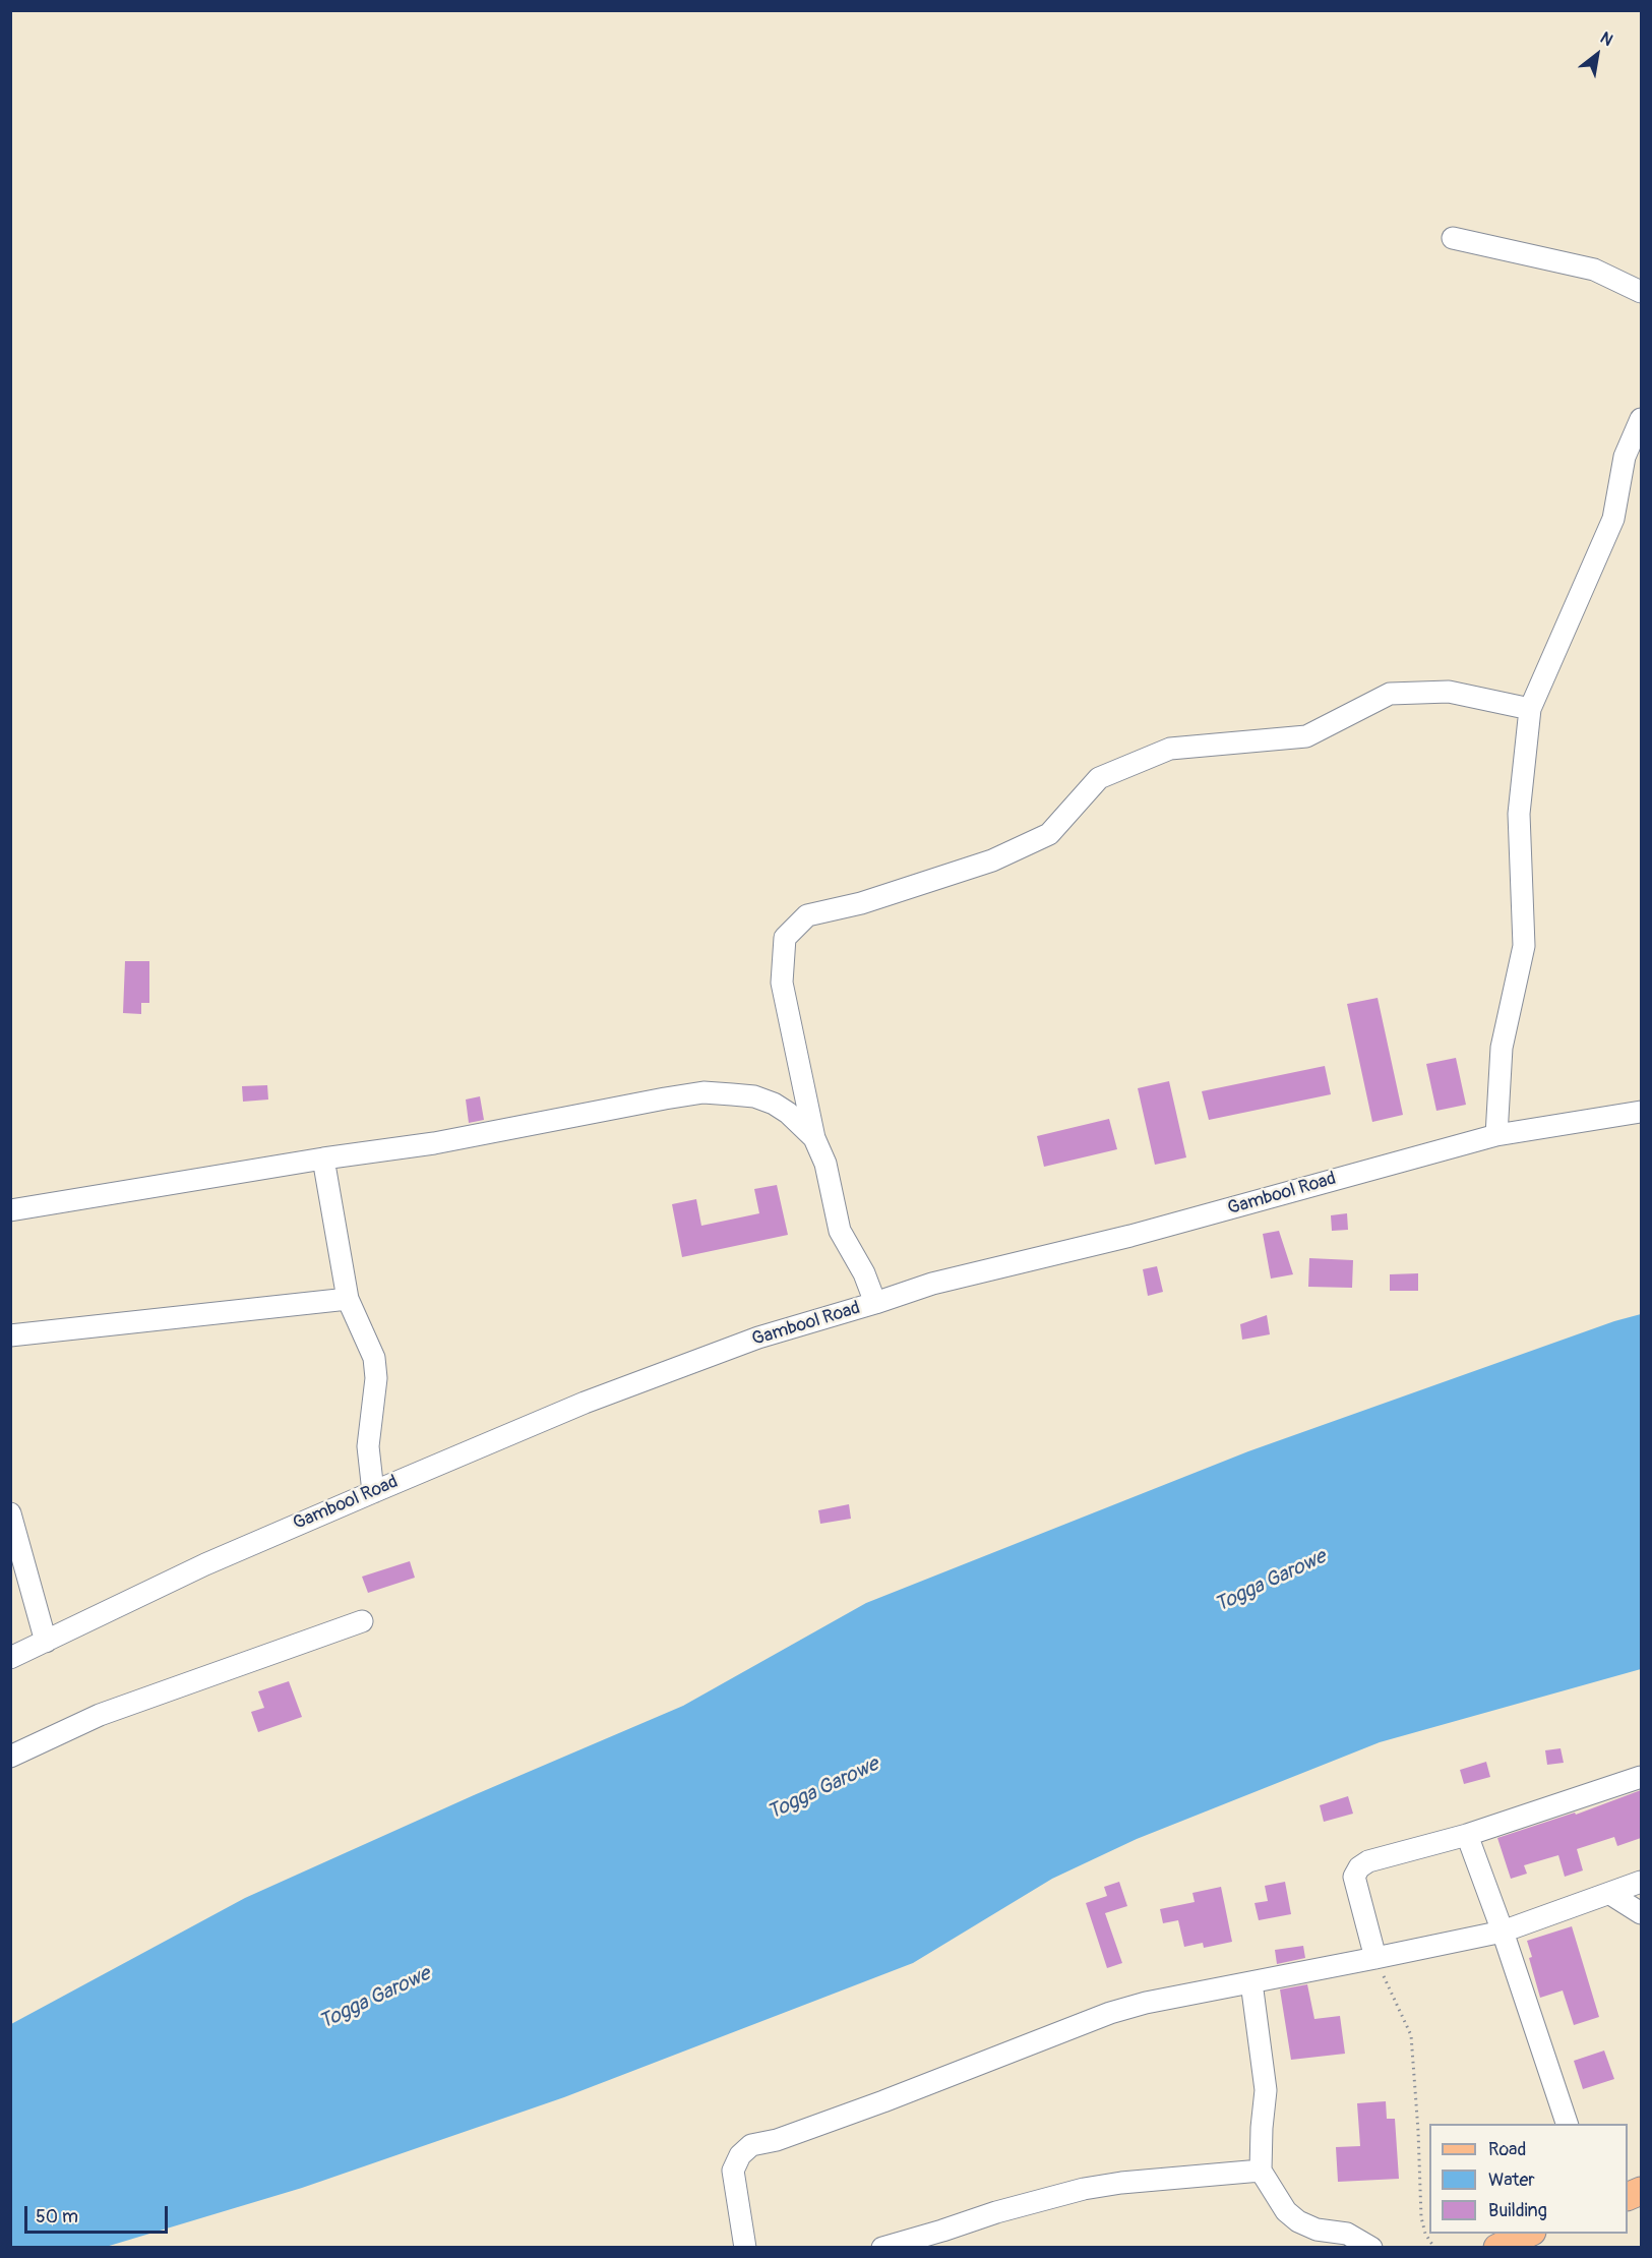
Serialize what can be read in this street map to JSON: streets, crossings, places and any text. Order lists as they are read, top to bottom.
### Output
{
  "streets": {
    "street": ["Gambool Road"]
  },
  "water": ["Togga Garowe"],
  "legend": ["Road", "Water", "Building"],
  "scale_bar": "50 m",
  "north": "top right"
}
